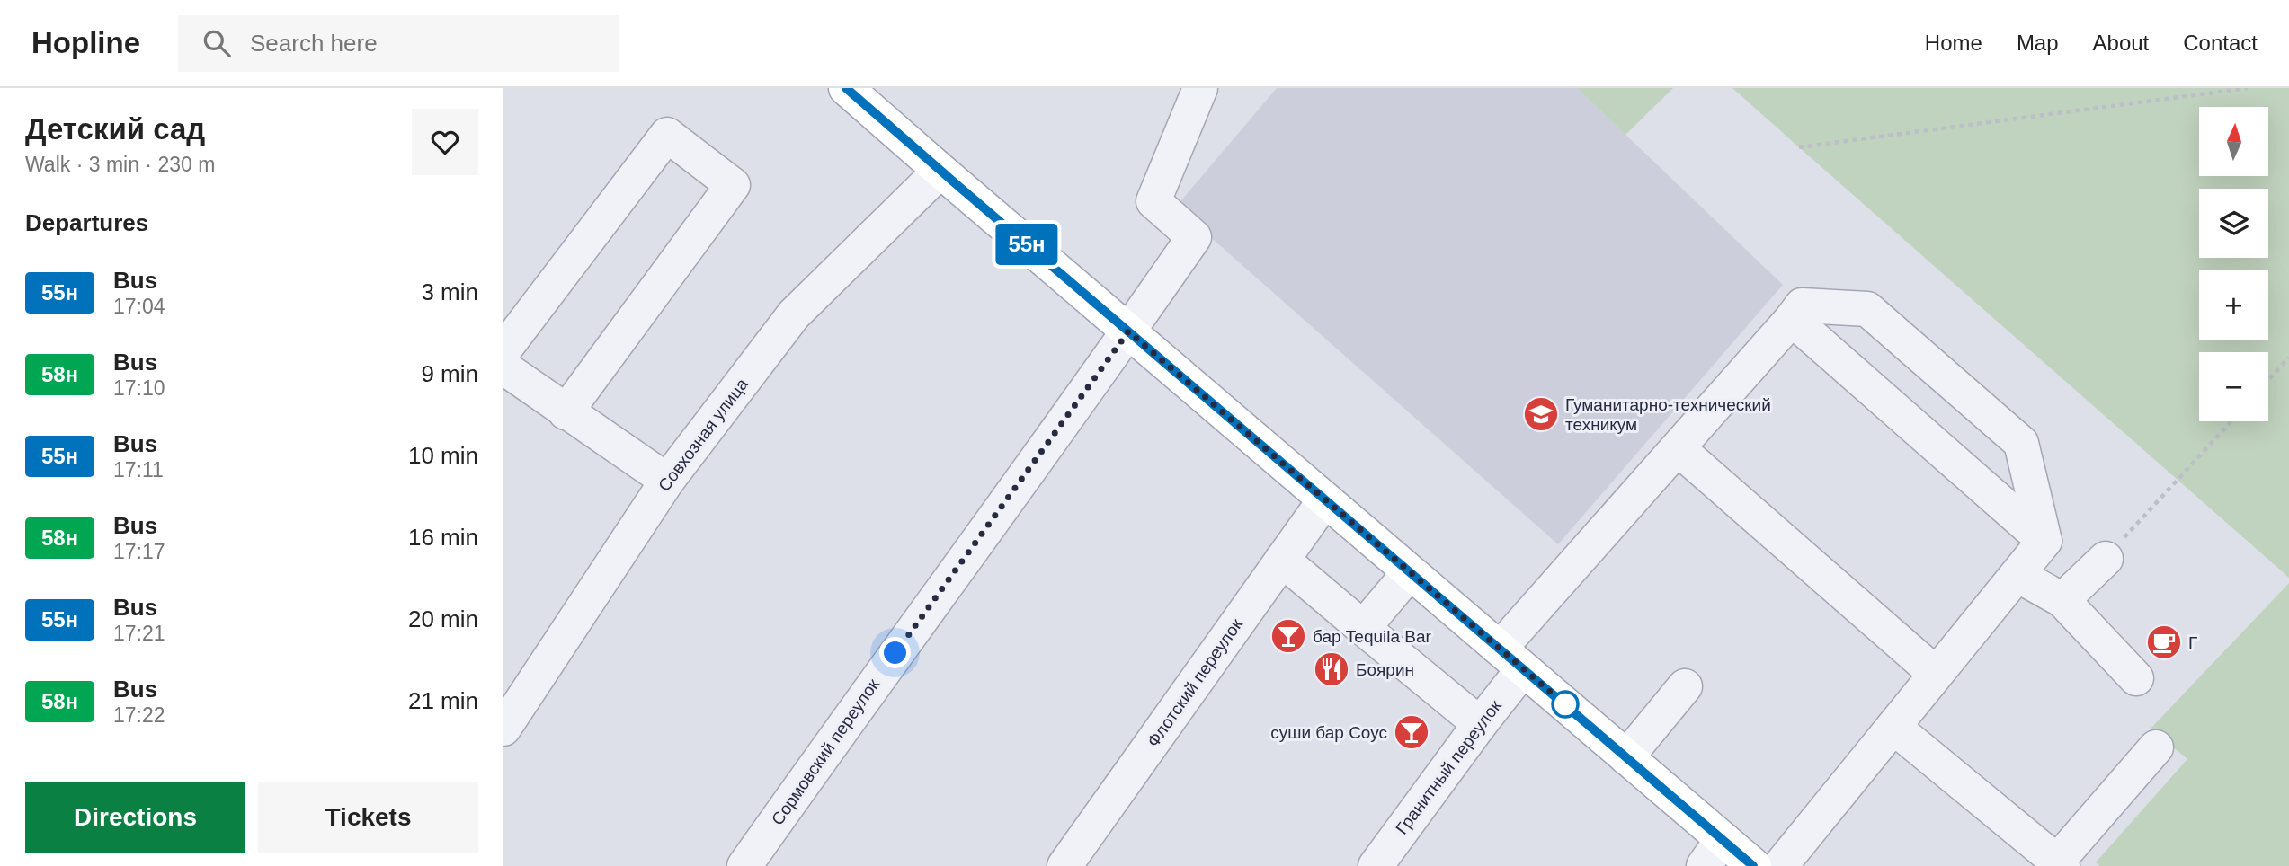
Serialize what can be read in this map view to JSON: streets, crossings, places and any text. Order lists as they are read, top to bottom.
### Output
{
  "streets": {
    "street": [
      "Совхозная улица",
      "Флотский переулок",
      "Сормовский переулок",
      "Гранитный переулок"
    ]
  },
  "places": {
    "school or university": ["Гуманитарно-технический техникум"],
    "bar": ["бар Tequila Bar", "суши бар Соус"],
    "cafe": ["Г"],
    "restaurant": ["Боярин"]
  },
  "lines": ["bus line 55н"],
  "north": "top",
  "page": {
    "header": "Hopline",
    "search": "Search here",
    "nav": [
      "Home",
      "Map",
      "About",
      "Contact"
    ],
    "heading": [
      ["Детский сад", "Walk · 3 min · 230 m"],
      "Departures"
    ],
    "on_map": "55н",
    "map_buttons": ["+", "−"],
    "list": [
      {
        "mark": "55н",
        "name": "Bus",
        "note": "17:04",
        "value": "3 min"
      },
      {
        "mark": "58н",
        "name": "Bus",
        "note": "17:10",
        "value": "9 min"
      },
      {
        "mark": "55н",
        "name": "Bus",
        "note": "17:11",
        "value": "10 min"
      },
      {
        "mark": "58н",
        "name": "Bus",
        "note": "17:17",
        "value": "16 min"
      },
      {
        "mark": "55н",
        "name": "Bus",
        "note": "17:21",
        "value": "20 min"
      },
      {
        "mark": "58н",
        "name": "Bus",
        "note": "17:22",
        "value": "21 min"
      }
    ],
    "buttons": ["Directions", "Tickets"]
  }
}
